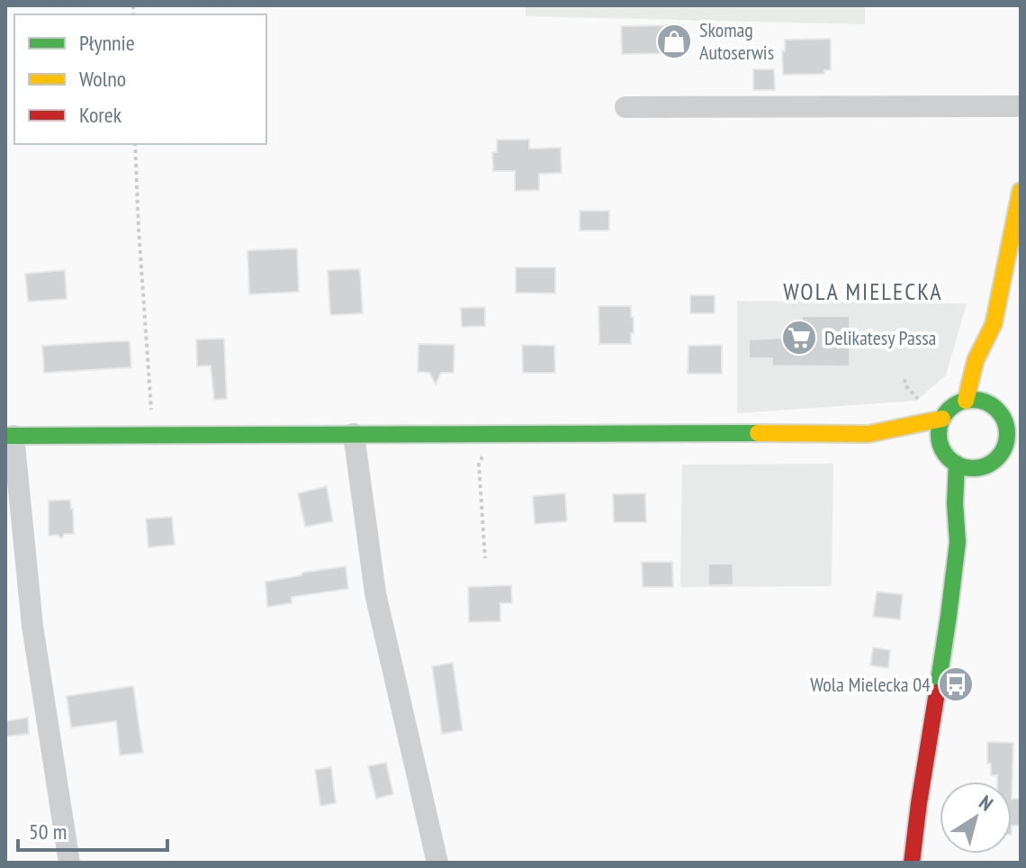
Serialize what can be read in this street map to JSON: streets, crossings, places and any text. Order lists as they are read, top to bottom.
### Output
{
  "districts": ["WOLA MIELECKA"],
  "places": {
    "shop": ["Skomag Autoserwis"],
    "supermarket": ["Delikatesy Passa"],
    "bus stop": ["Wola Mielecka 04"]
  },
  "legend": ["Płynnie", "Wolno", "Korek"],
  "scale_bar": "50 m",
  "north": "top right"
}
